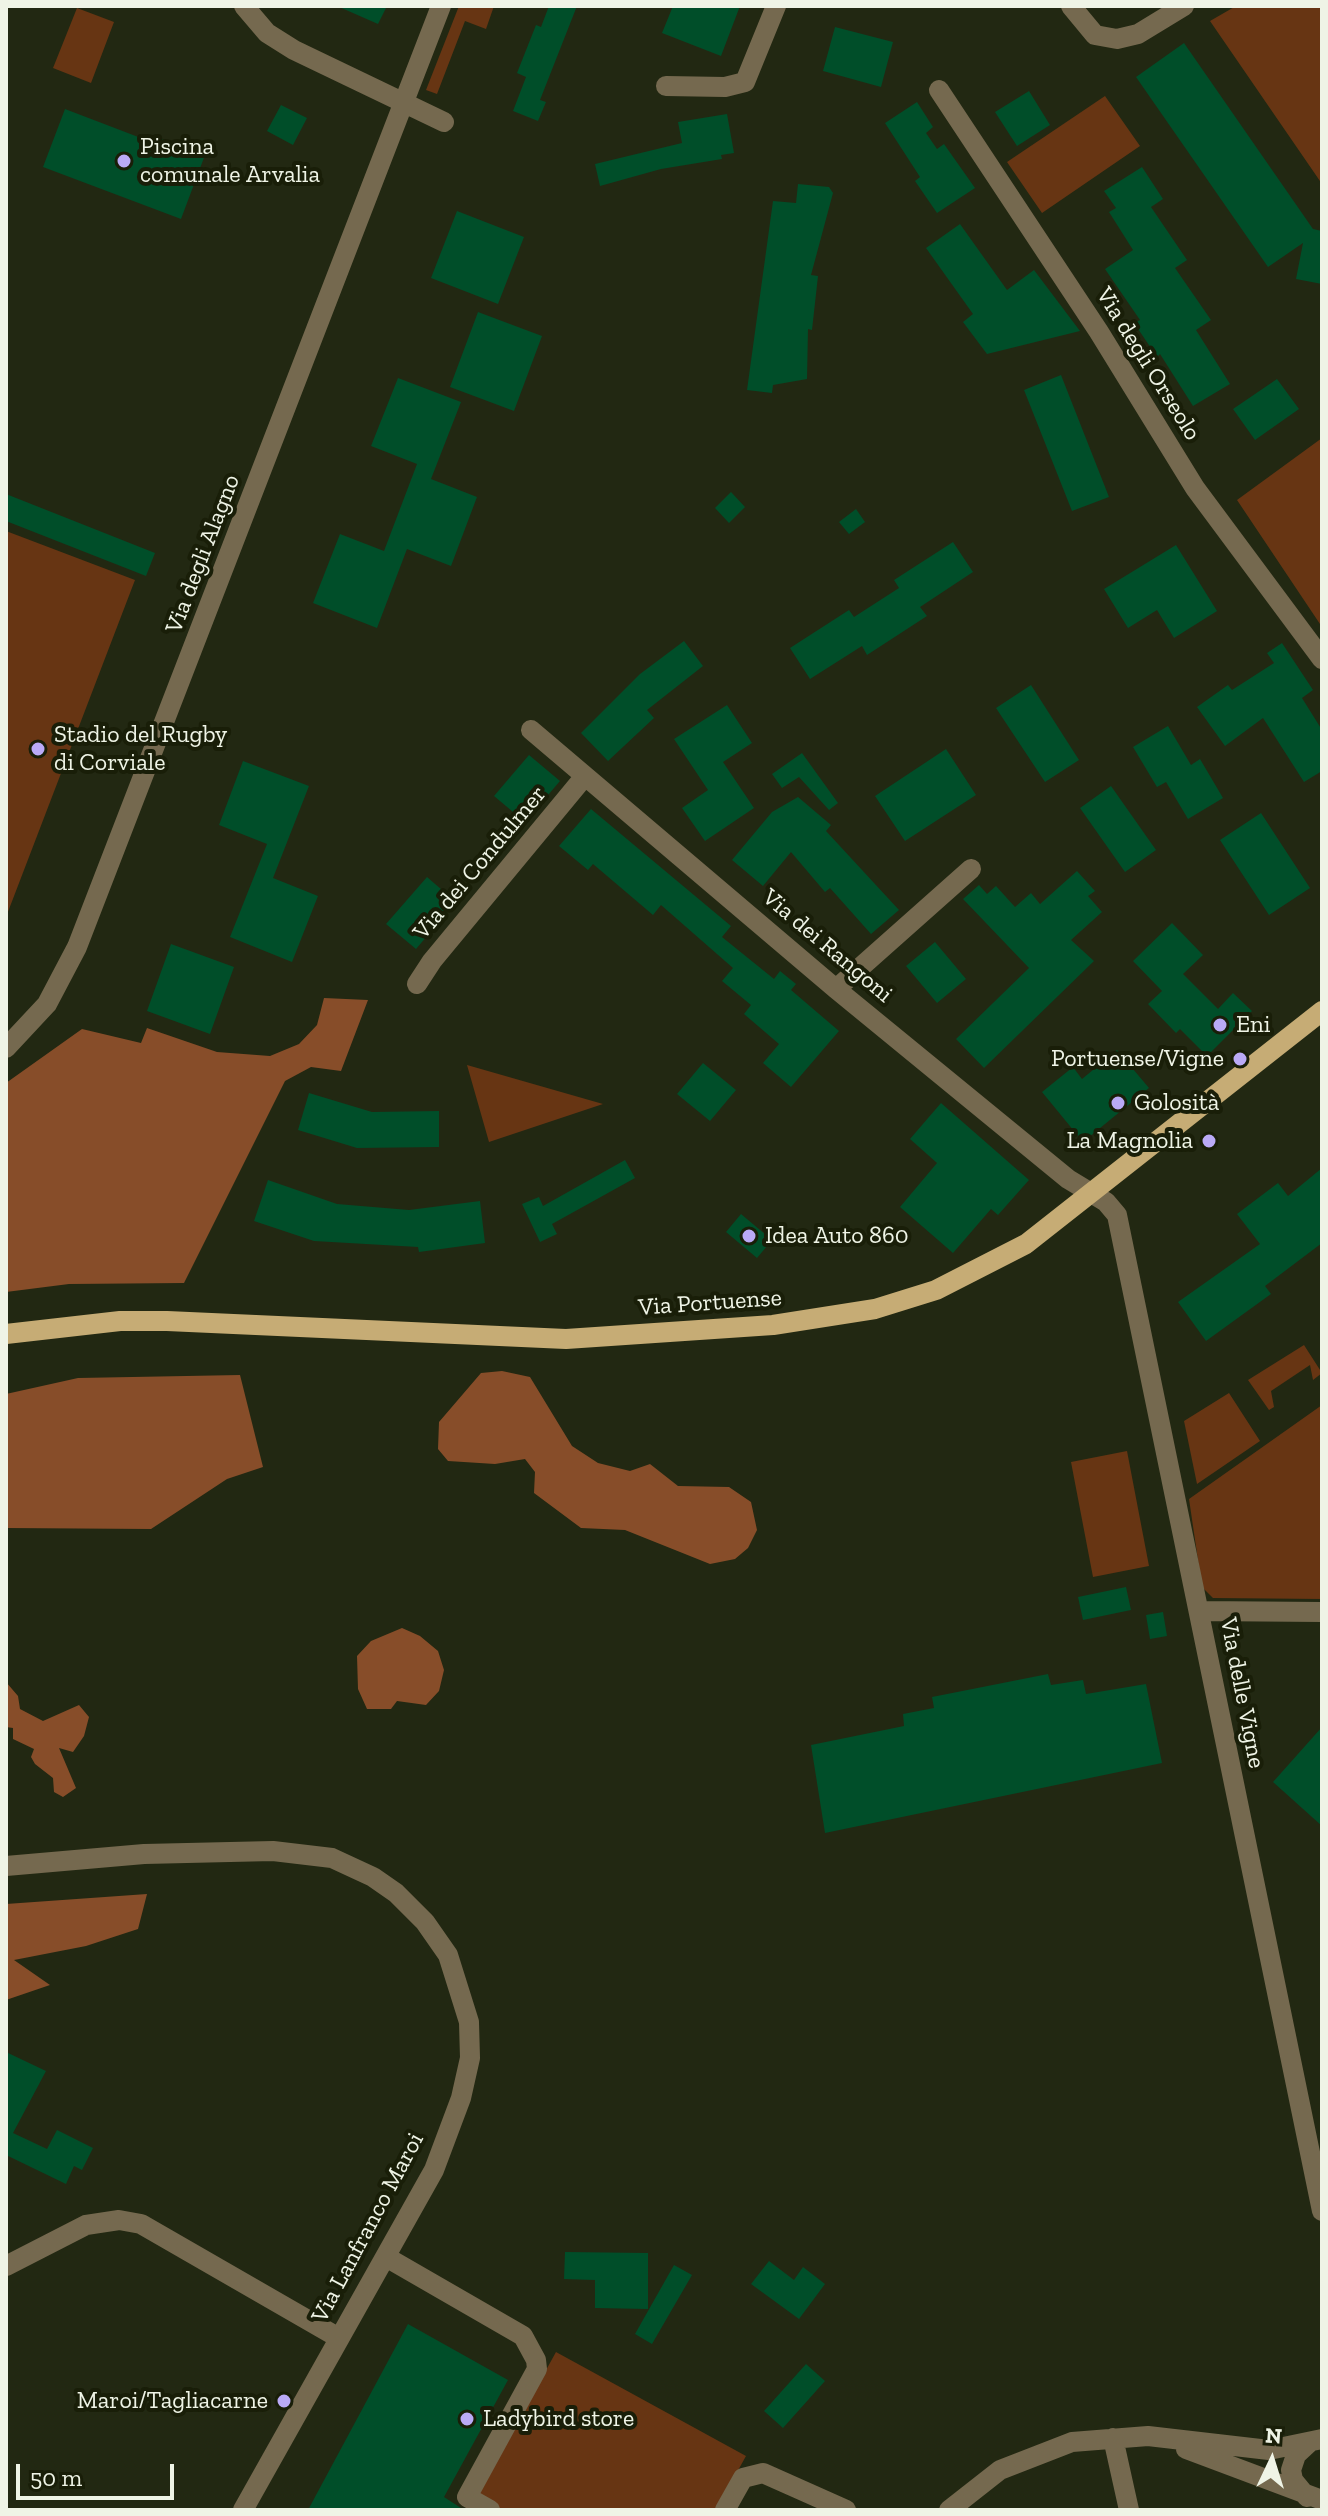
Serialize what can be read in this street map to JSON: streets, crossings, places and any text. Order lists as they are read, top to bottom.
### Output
{
  "streets": {
    "main road": ["Via Portuense"],
    "street": [
      "Via degli Orseolo",
      "Via degli Alagno",
      "Via dei Condulmer",
      "Via dei Rangoni",
      "Via delle Vigne",
      "Via Lanfranco Maroi"
    ]
  },
  "crossings": [
    ["Via dei Condulmer", "Via dei Rangoni"],
    ["Via dei Rangoni", "Via Portuense"],
    ["Via dei Rangoni", "Via delle Vigne"],
    ["Via Portuense", "Via delle Vigne"]
  ],
  "places": [
    "Piscina comunale Arvalia",
    "Stadio del Rugby di Corviale",
    "Eni",
    "Portuense/Vigne",
    "Golosità",
    "La Magnolia",
    "Idea Auto 860",
    "Maroi/Tagliacarne",
    "Ladybird store"
  ],
  "scale_bar": "50 m",
  "north": "top"
}
